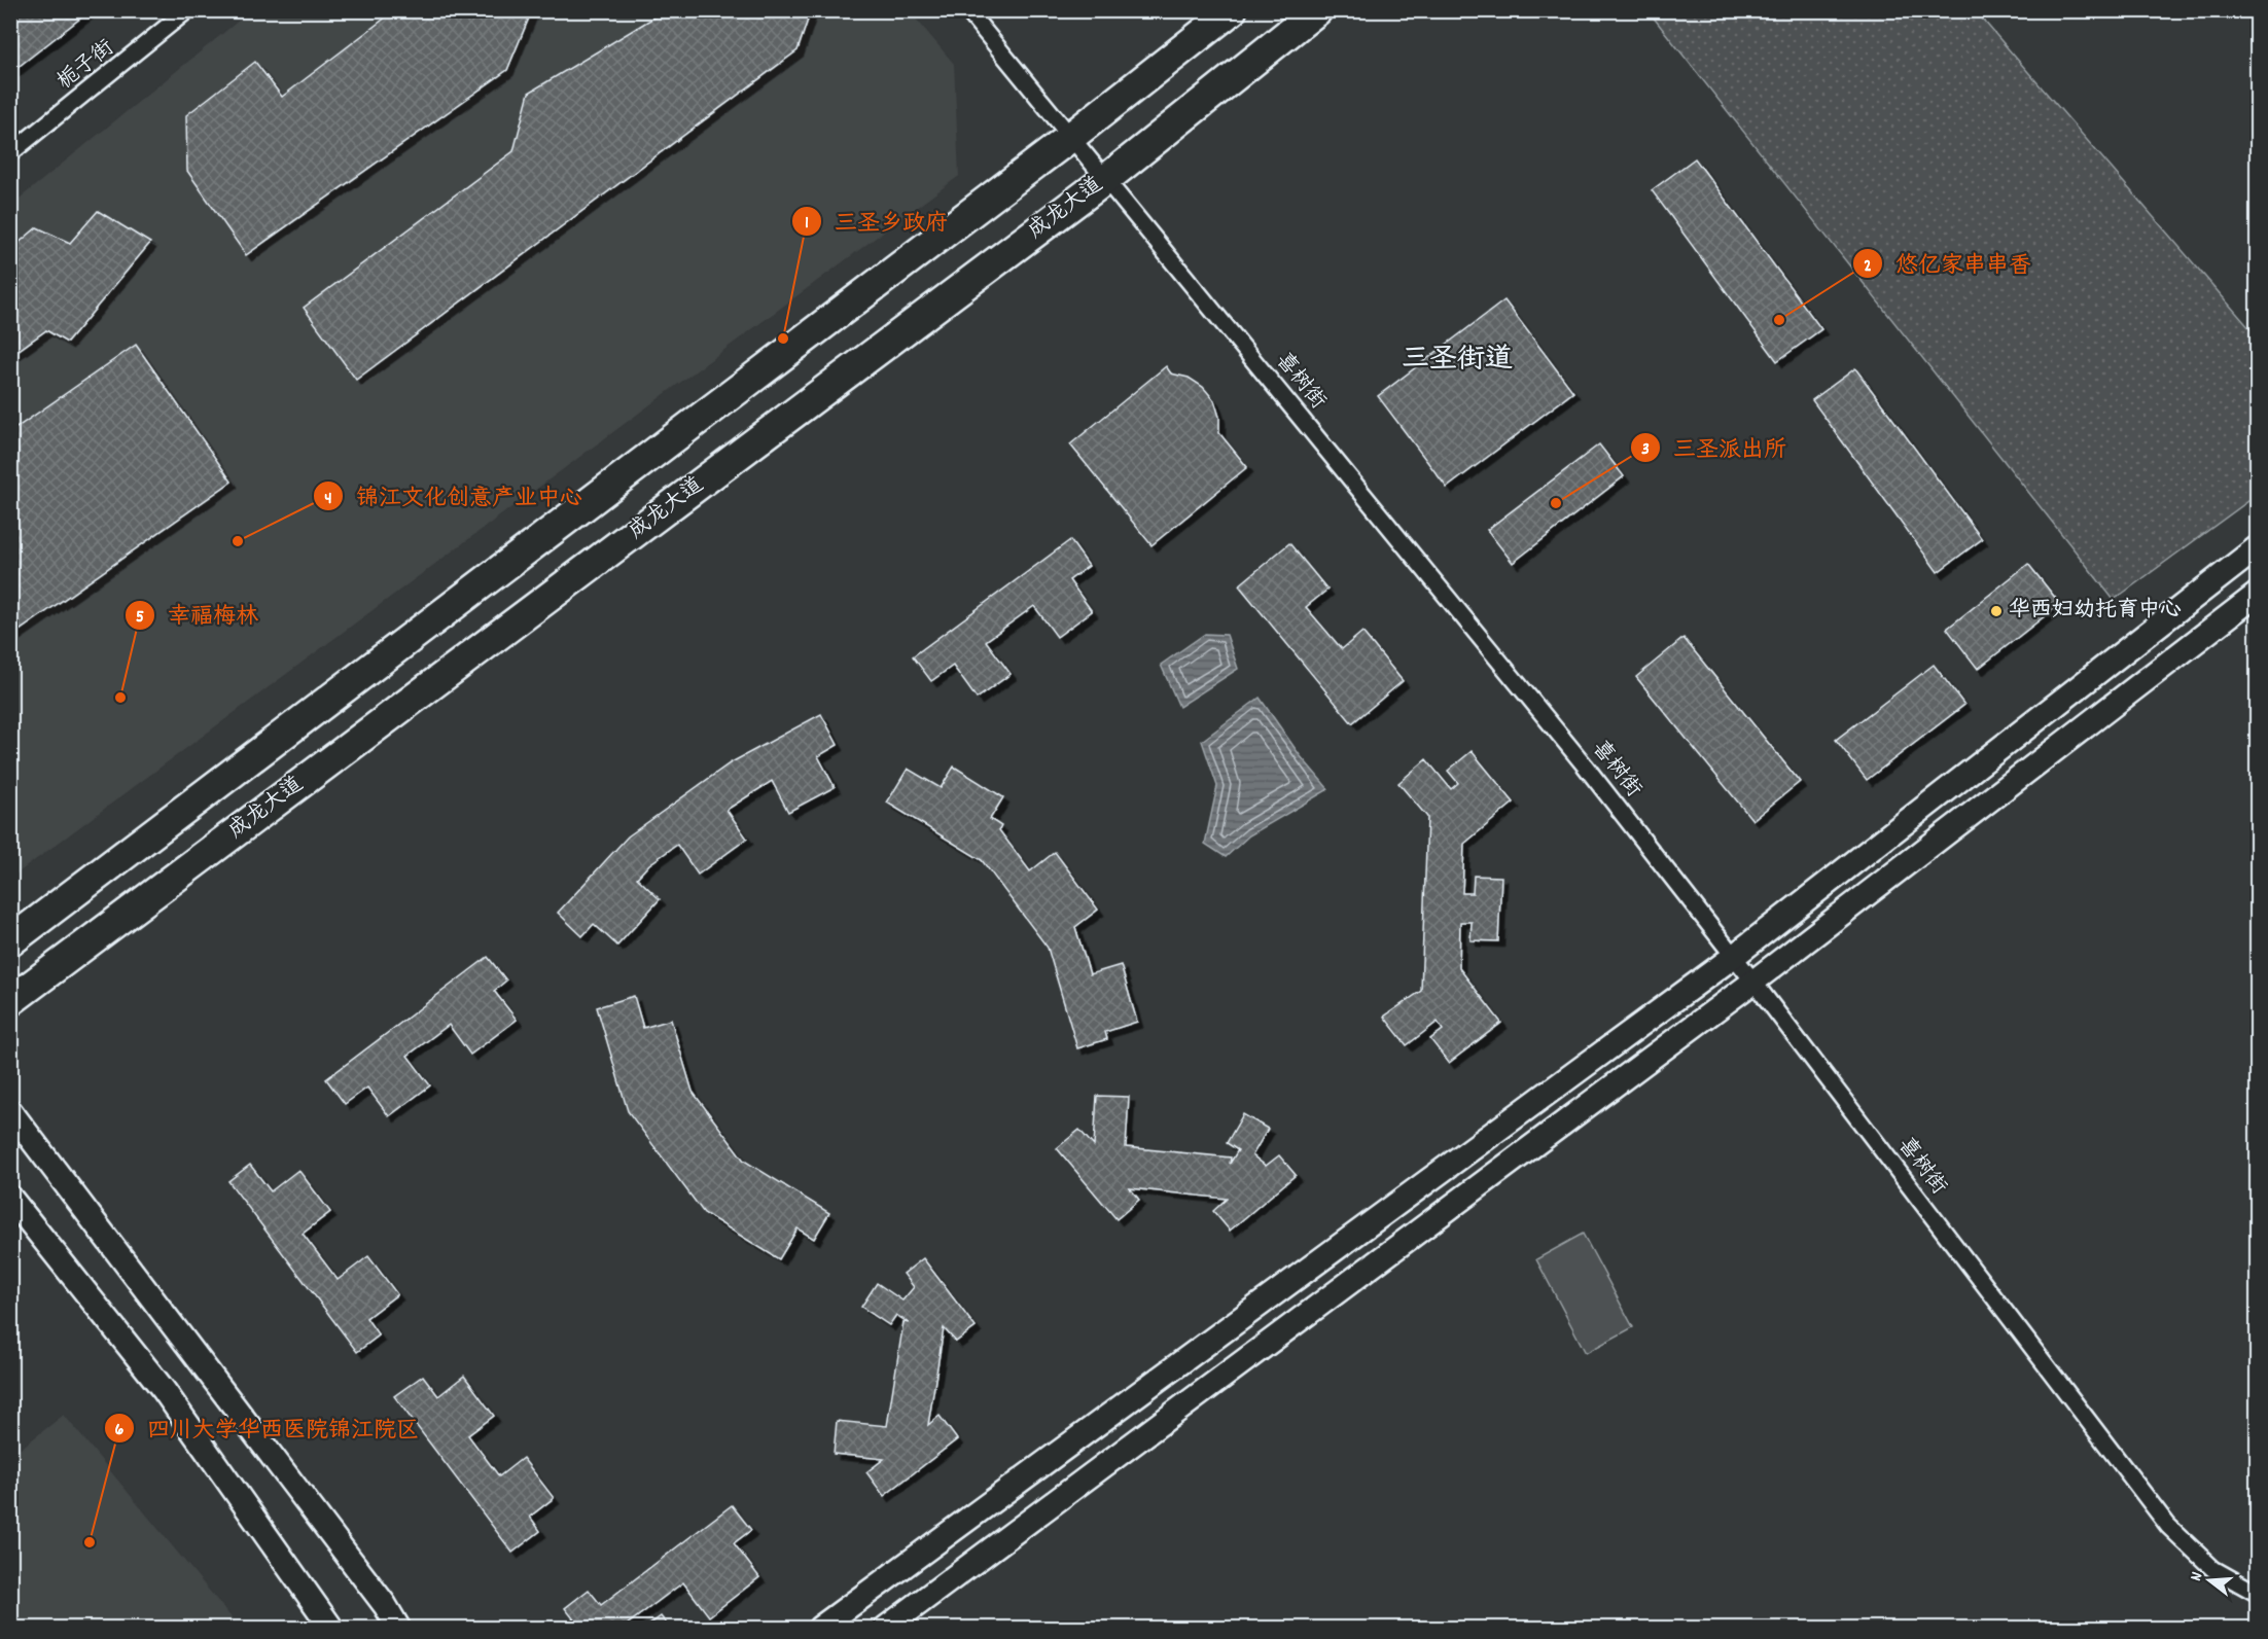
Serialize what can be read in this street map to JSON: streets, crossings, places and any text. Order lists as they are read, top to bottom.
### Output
{
  "streets": {
    "highway": ["成龙大道"],
    "street": ["栀子街", "喜树街"]
  },
  "crossings": [
    ["成龙大道", "喜树街"]
  ],
  "districts": ["三圣街道"],
  "places": [
    "悠亿家串串香",
    "三圣乡政府",
    "三圣派出所",
    "锦江文化创意产业中心",
    "华西妇幼托育中心",
    "幸福梅林",
    "四川大学华西医院锦江院区"
  ],
  "north": "left"
}
